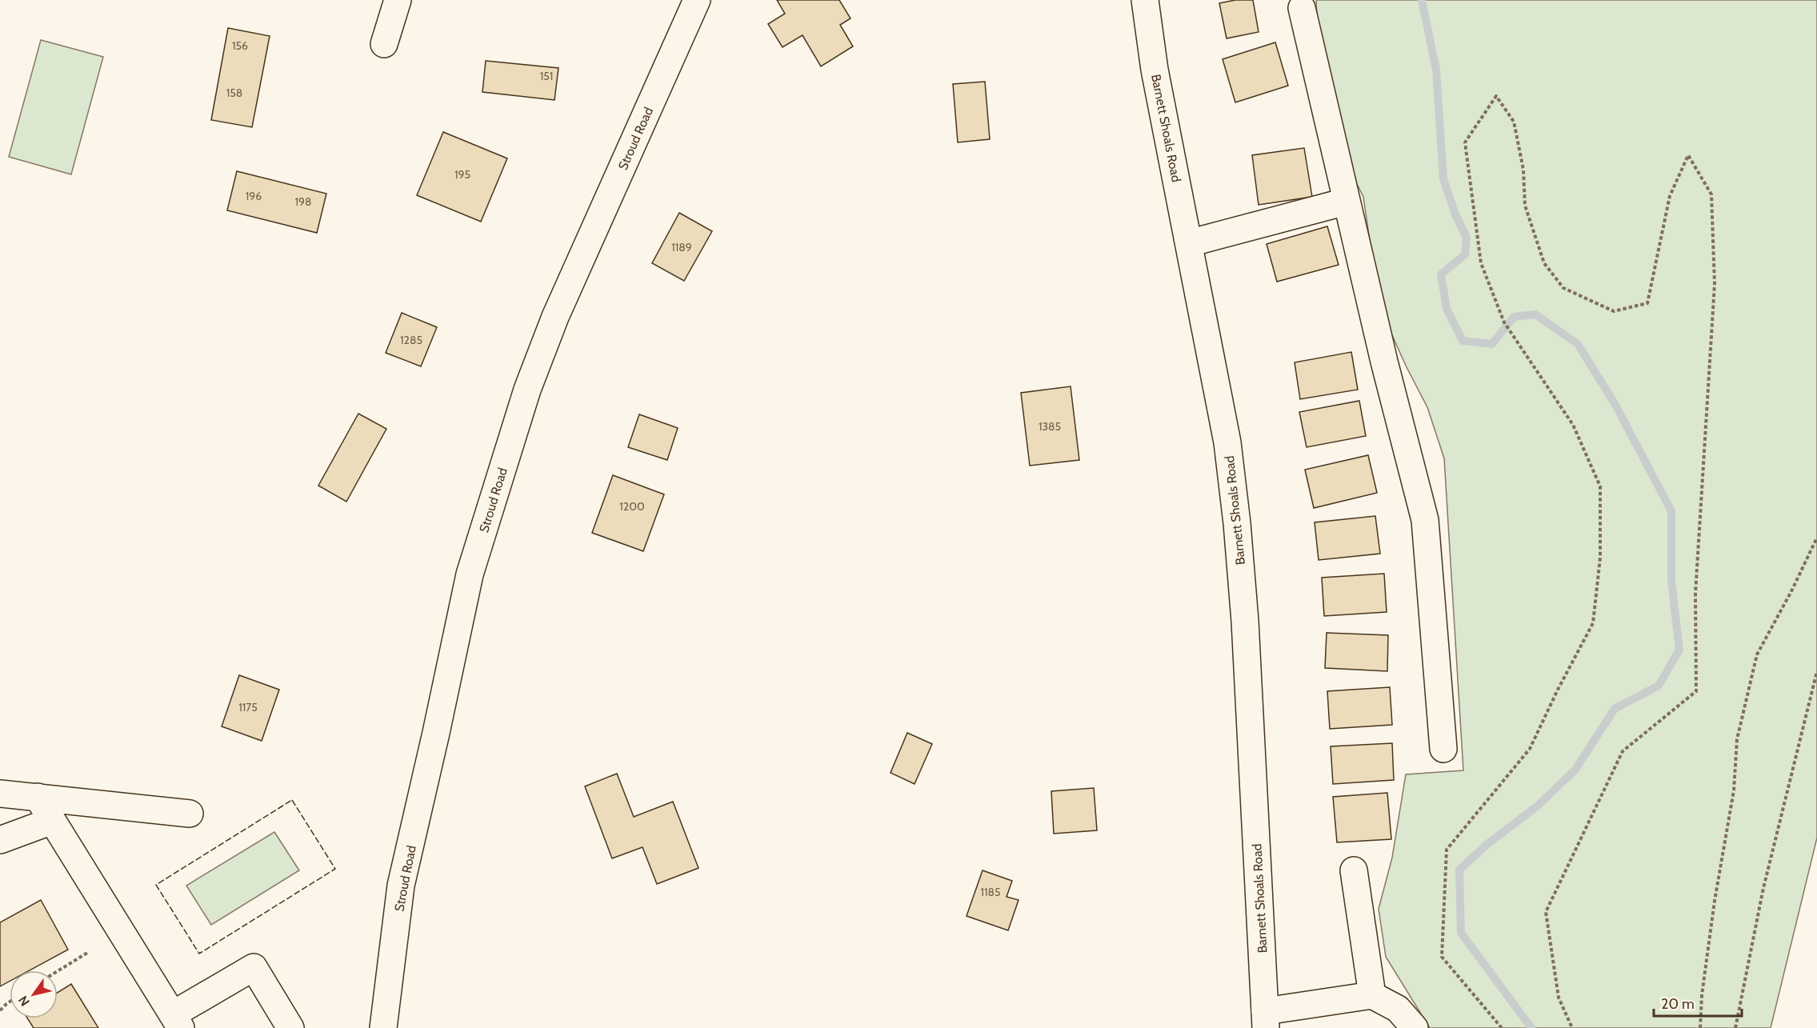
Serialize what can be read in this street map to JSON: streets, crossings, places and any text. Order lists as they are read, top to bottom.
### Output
{
  "streets": {
    "street": ["Barnett Shoals Road", "Stroud Road"]
  },
  "house_numbers": [
    "156",
    "151",
    "158",
    "195",
    "196",
    "198",
    "1189",
    "1285",
    "1385",
    "1200",
    "1175",
    "1185"
  ],
  "scale_bar": "20 m",
  "north": "bottom left"
}
